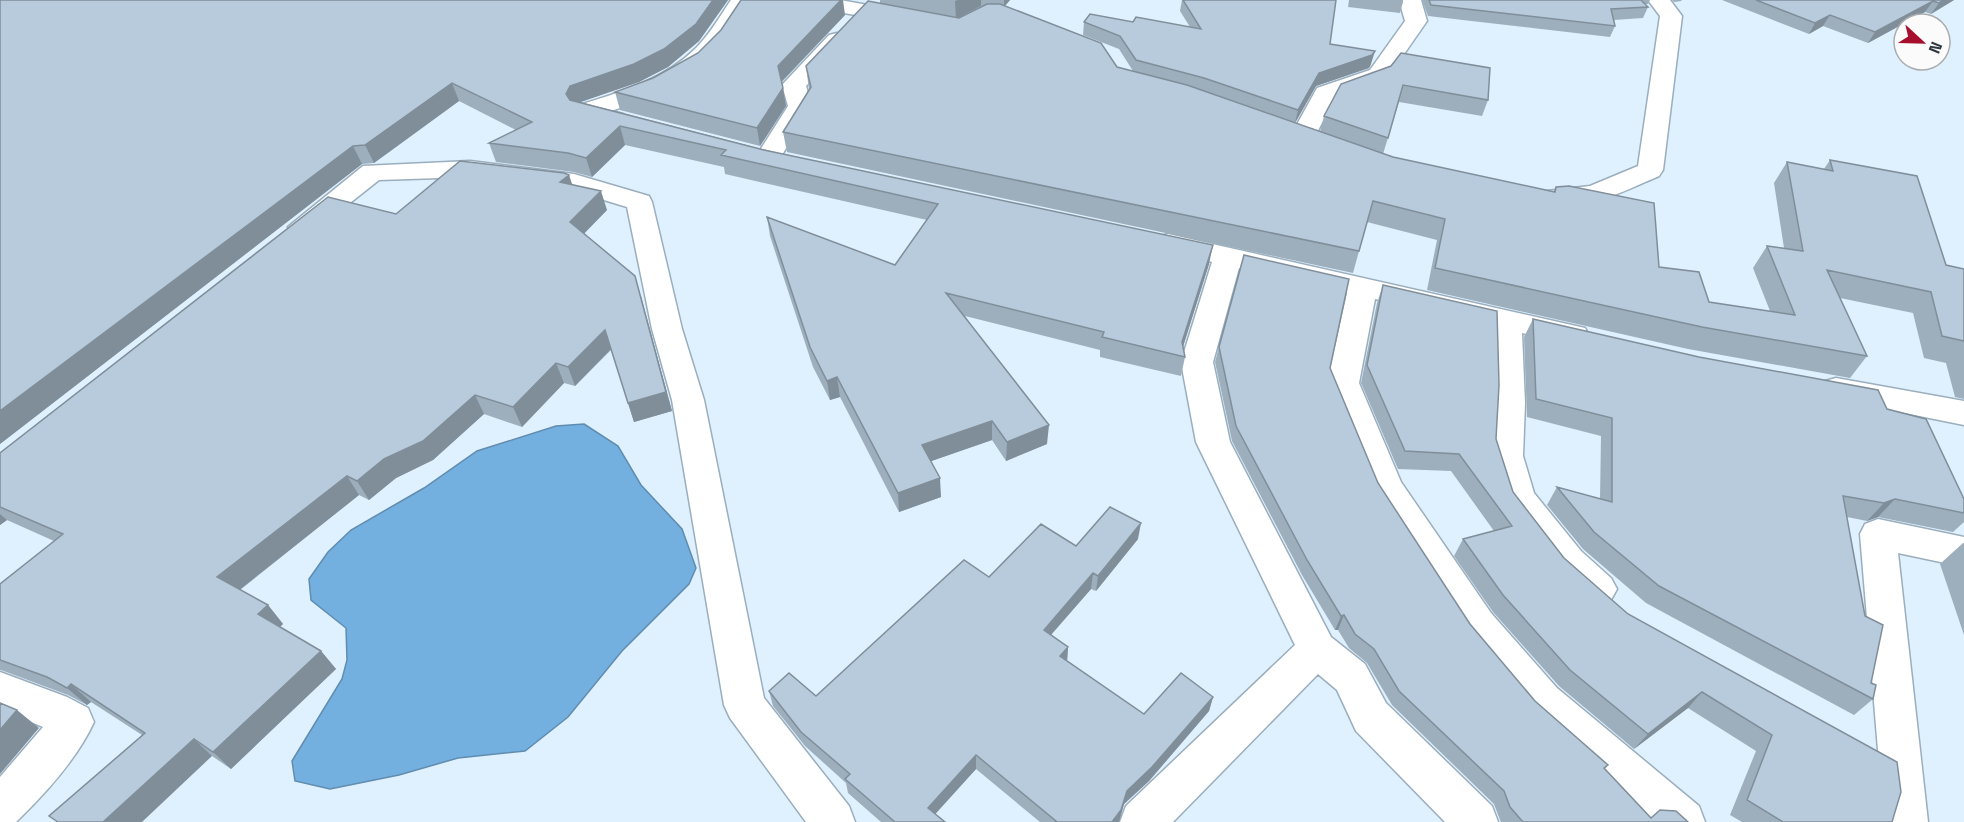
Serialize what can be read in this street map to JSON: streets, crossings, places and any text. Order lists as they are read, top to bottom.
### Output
{
  "north": "right"
}
